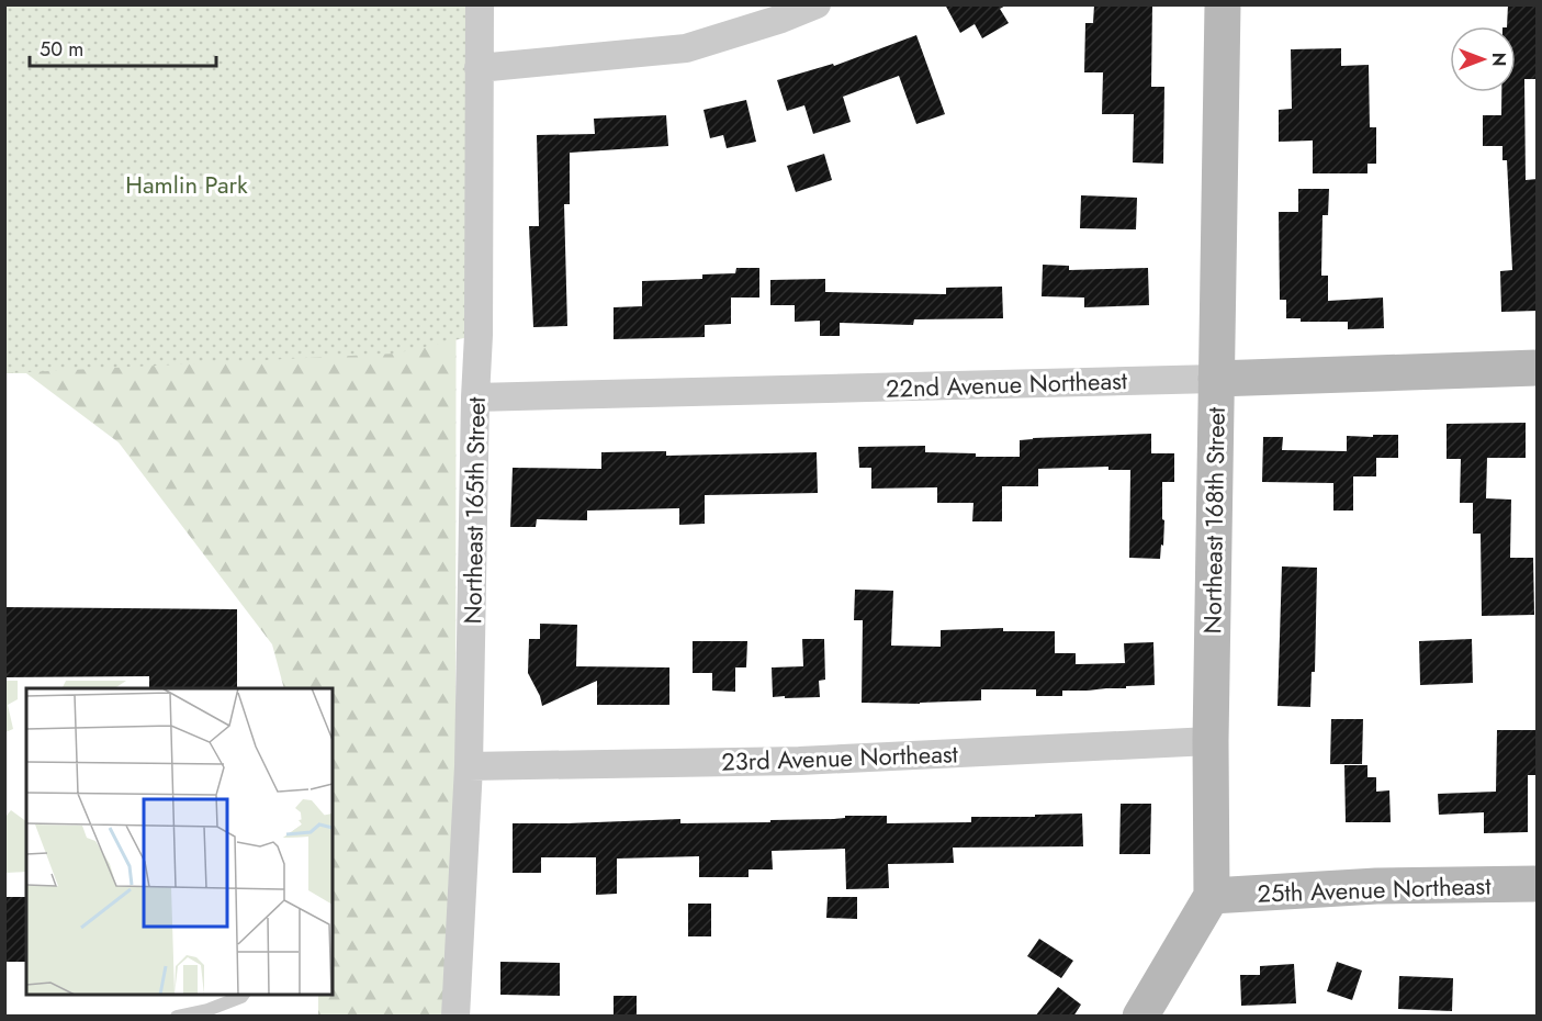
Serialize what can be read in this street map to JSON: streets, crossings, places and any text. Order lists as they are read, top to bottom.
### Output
{
  "streets": {
    "street": [
      "22nd Avenue Northeast",
      "Northeast 165th Street",
      "Northeast 168th Street",
      "23rd Avenue Northeast",
      "25th Avenue Northeast"
    ]
  },
  "crossings": [
    ["22nd Avenue Northeast", "Northeast 165th Street"],
    ["22nd Avenue Northeast", "Northeast 168th Street"],
    ["Northeast 165th Street", "23rd Avenue Northeast"],
    ["Northeast 168th Street", "23rd Avenue Northeast"],
    ["Northeast 168th Street", "25th Avenue Northeast"]
  ],
  "parks": ["Hamlin Park"],
  "scale_bar": "50 m",
  "north": "right"
}
